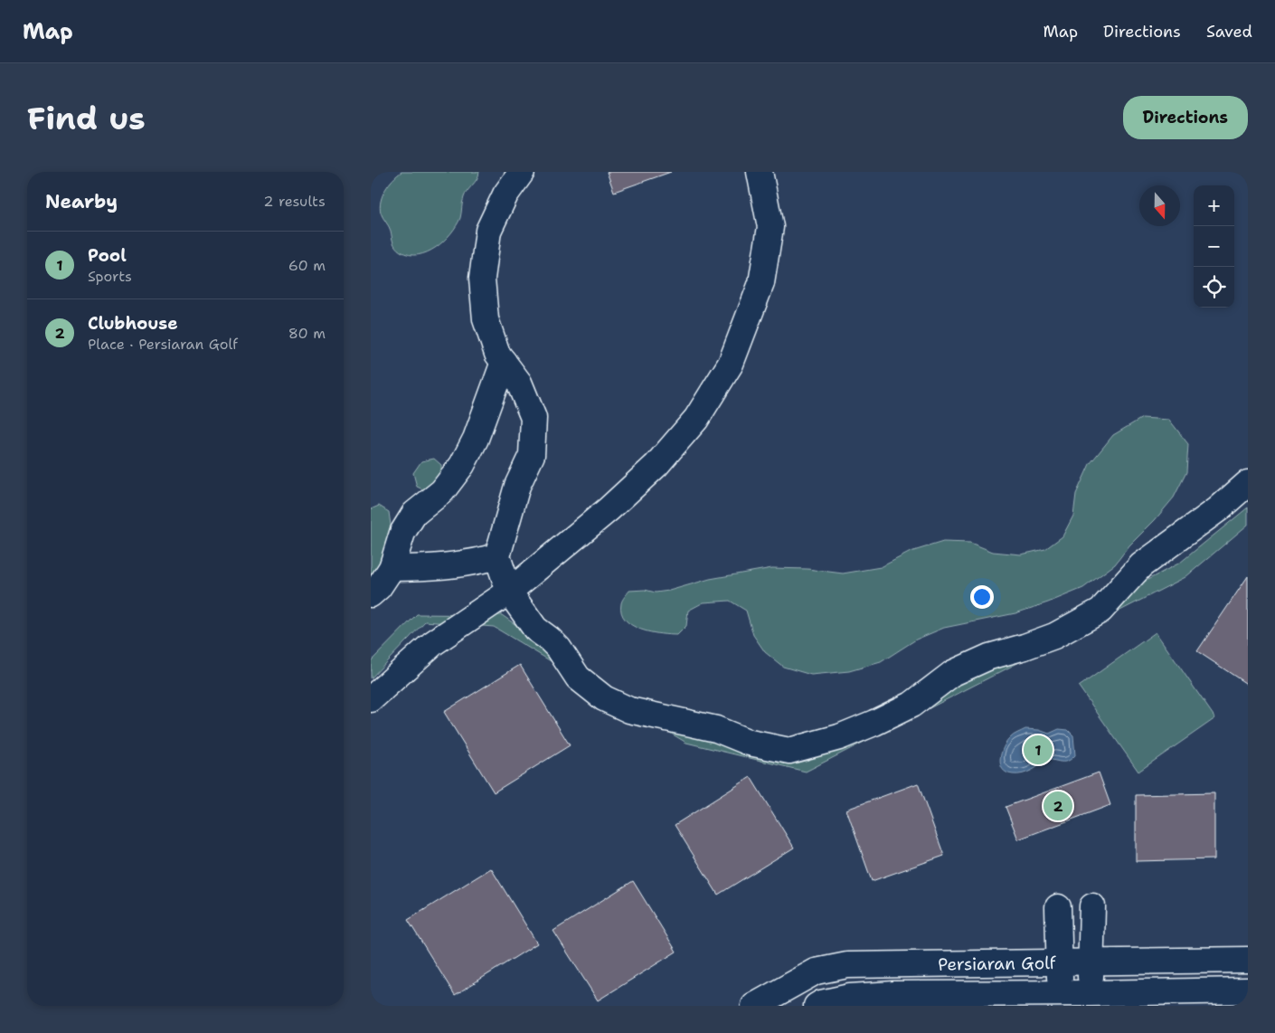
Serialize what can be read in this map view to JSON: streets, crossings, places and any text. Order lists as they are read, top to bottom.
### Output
{
  "streets": {
    "street": ["Persiaran Golf"]
  },
  "north": "bottom",
  "page": {
    "header": "Map",
    "nav": ["Map", "Directions", "Saved"],
    "buttons": "Directions",
    "title": "Find us",
    "heading": ["Nearby", "2 results"],
    "map_buttons": ["+", "−"],
    "list": [
      {
        "mark": "1",
        "name": "Pool",
        "note": "Sports",
        "value": "60 m"
      },
      {
        "mark": "2",
        "name": "Clubhouse",
        "note": "Place · Persiaran Golf",
        "value": "80 m"
      }
    ],
    "pins": ["1", "2"]
  }
}
